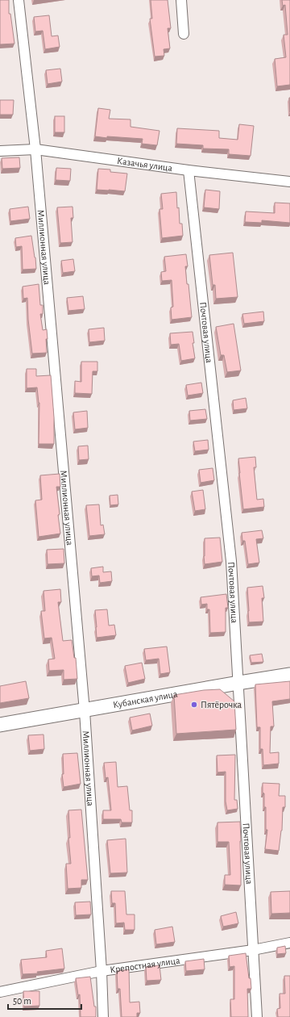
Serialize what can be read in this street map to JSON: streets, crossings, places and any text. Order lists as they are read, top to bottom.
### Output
{
  "streets": {
    "main road": ["Кубанская улица"],
    "street": [
      "Казачья улица",
      "Миллионная улица",
      "Почтовая улица",
      "Крепостная улица"
    ]
  },
  "crossings": [
    ["Казачья улица", "Миллионная улица"],
    ["Казачья улица", "Почтовая улица"],
    ["Миллионная улица", "Кубанская улица"],
    ["Миллионная улица", "Крепостная улица"],
    ["Почтовая улица", "Кубанская улица"],
    ["Почтовая улица", "Крепостная улица"]
  ],
  "places": ["Пятёрочка"],
  "scale_bar": "50 m"
}
